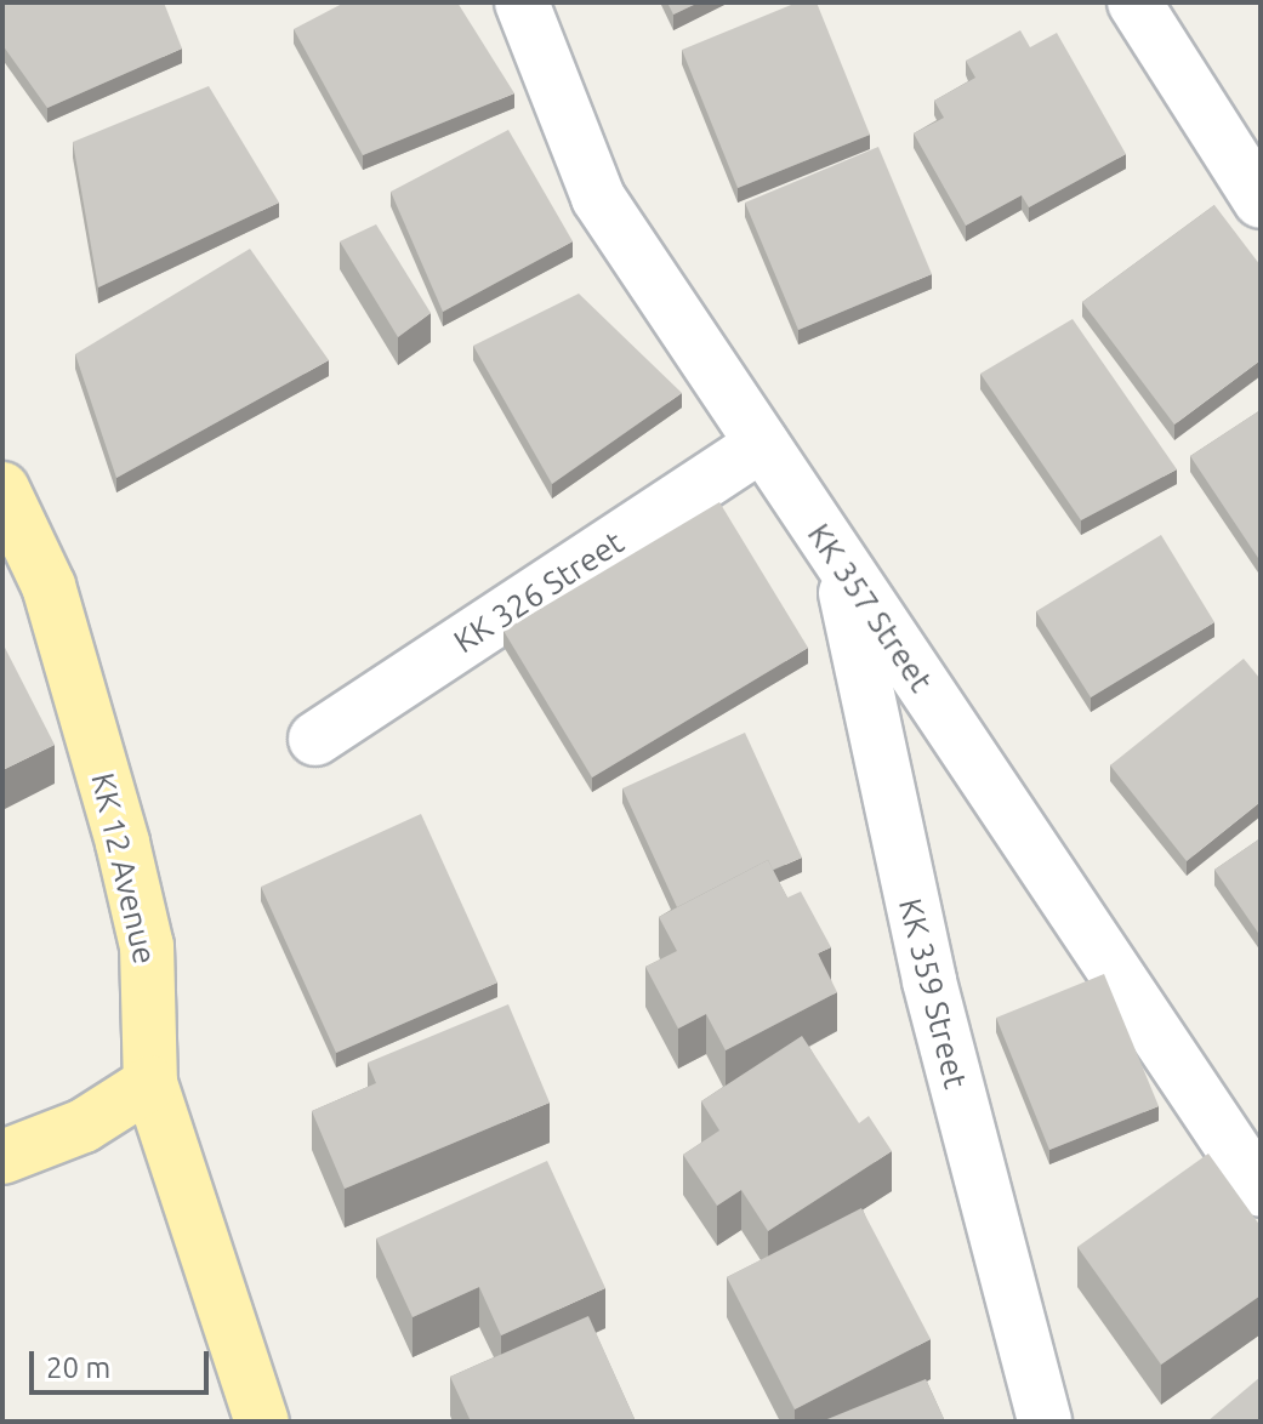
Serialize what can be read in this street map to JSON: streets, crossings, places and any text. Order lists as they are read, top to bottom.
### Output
{
  "streets": {
    "main road": ["KK 12 Avenue"],
    "street": ["KK 326 Street", "KK 357 Street", "KK 359 Street"]
  },
  "crossings": [
    ["KK 326 Street", "KK 357 Street"],
    ["KK 357 Street", "KK 359 Street"]
  ],
  "scale_bar": "20 m"
}
